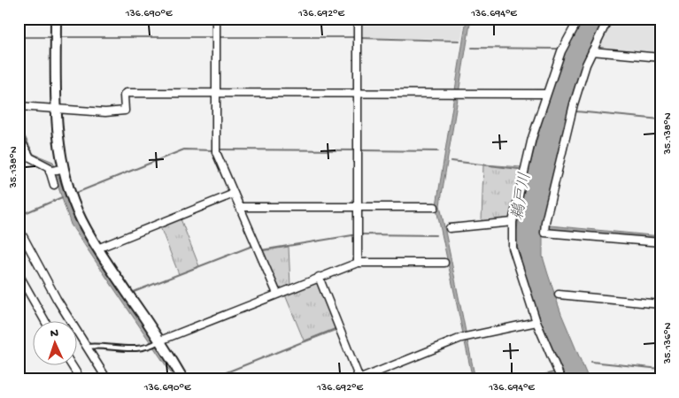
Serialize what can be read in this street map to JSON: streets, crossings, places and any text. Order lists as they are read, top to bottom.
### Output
{
  "water": ["鵜戸川"],
  "north": "top",
  "coordinates": [
    "136.690°E",
    "136.692°E",
    "136.694°E",
    "35.138°N",
    "35.136°N"
  ]
}
